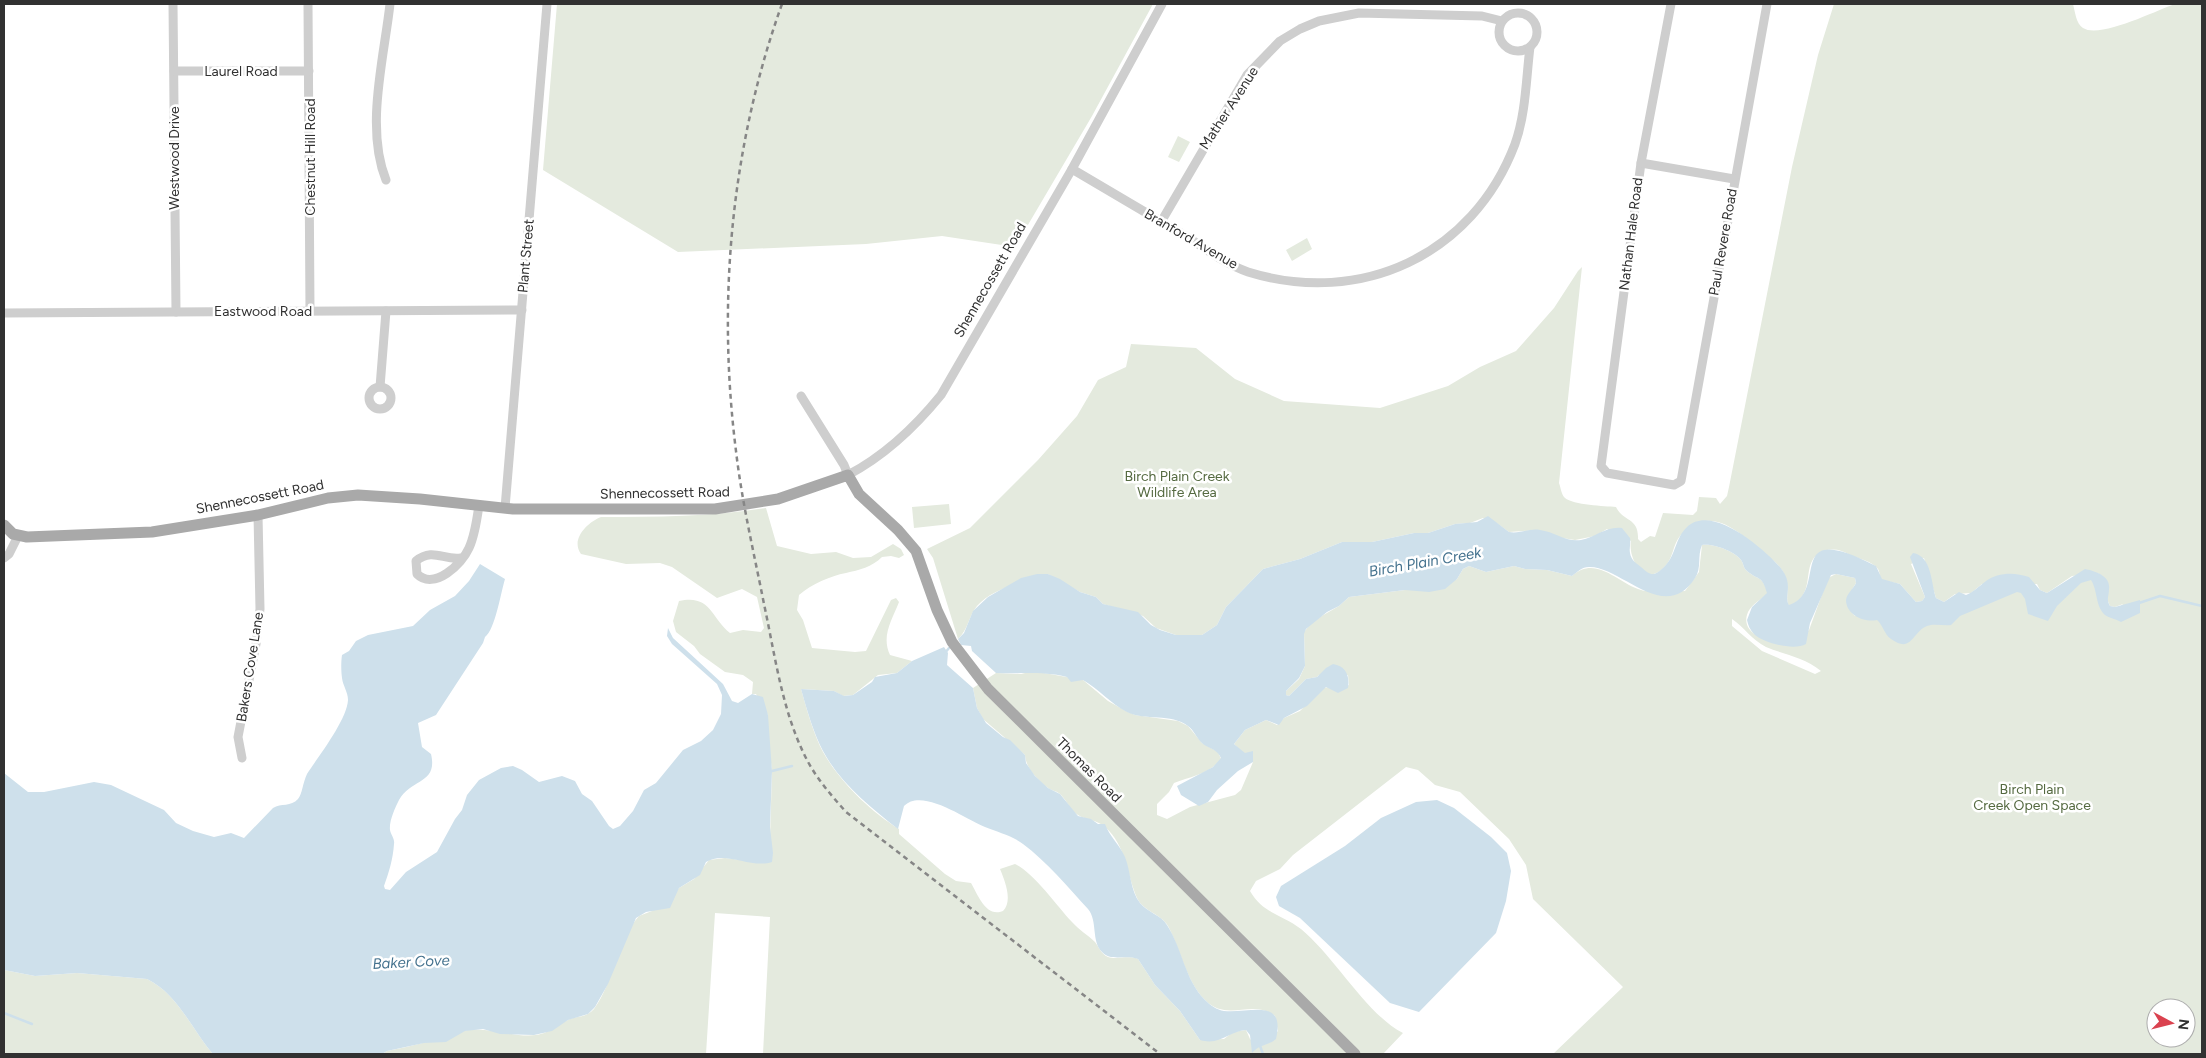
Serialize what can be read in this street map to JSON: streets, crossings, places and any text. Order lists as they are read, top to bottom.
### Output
{
  "streets": {
    "main road": ["Shennecossett Road", "Thomas Road"],
    "street": [
      "Laurel Road",
      "Mather Avenue",
      "Chestnut Hill Road",
      "Westwood Drive",
      "Nathan Hale Road",
      "Branford Avenue",
      "Paul Revere Road",
      "Plant Street",
      "Eastwood Road",
      "Bakers Cove Lane"
    ]
  },
  "crossings": [
    ["Laurel Road", "Chestnut Hill Road"],
    ["Laurel Road", "Westwood Drive"],
    ["Mather Avenue", "Branford Avenue"],
    ["Chestnut Hill Road", "Eastwood Road"],
    ["Westwood Drive", "Eastwood Road"],
    ["Nathan Hale Road", "Paul Revere Road"],
    ["Branford Avenue", "Shennecossett Road"],
    ["Plant Street", "Shennecossett Road"],
    ["Plant Street", "Eastwood Road"],
    ["Shennecossett Road", "Bakers Cove Lane"],
    ["Shennecossett Road", "Thomas Road"]
  ],
  "water": ["Birch Plain Creek", "Baker Cove"],
  "parks": ["Birch Plain Creek Wildlife Area", "Birch Plain Creek Open Space"],
  "north": "right"
}
